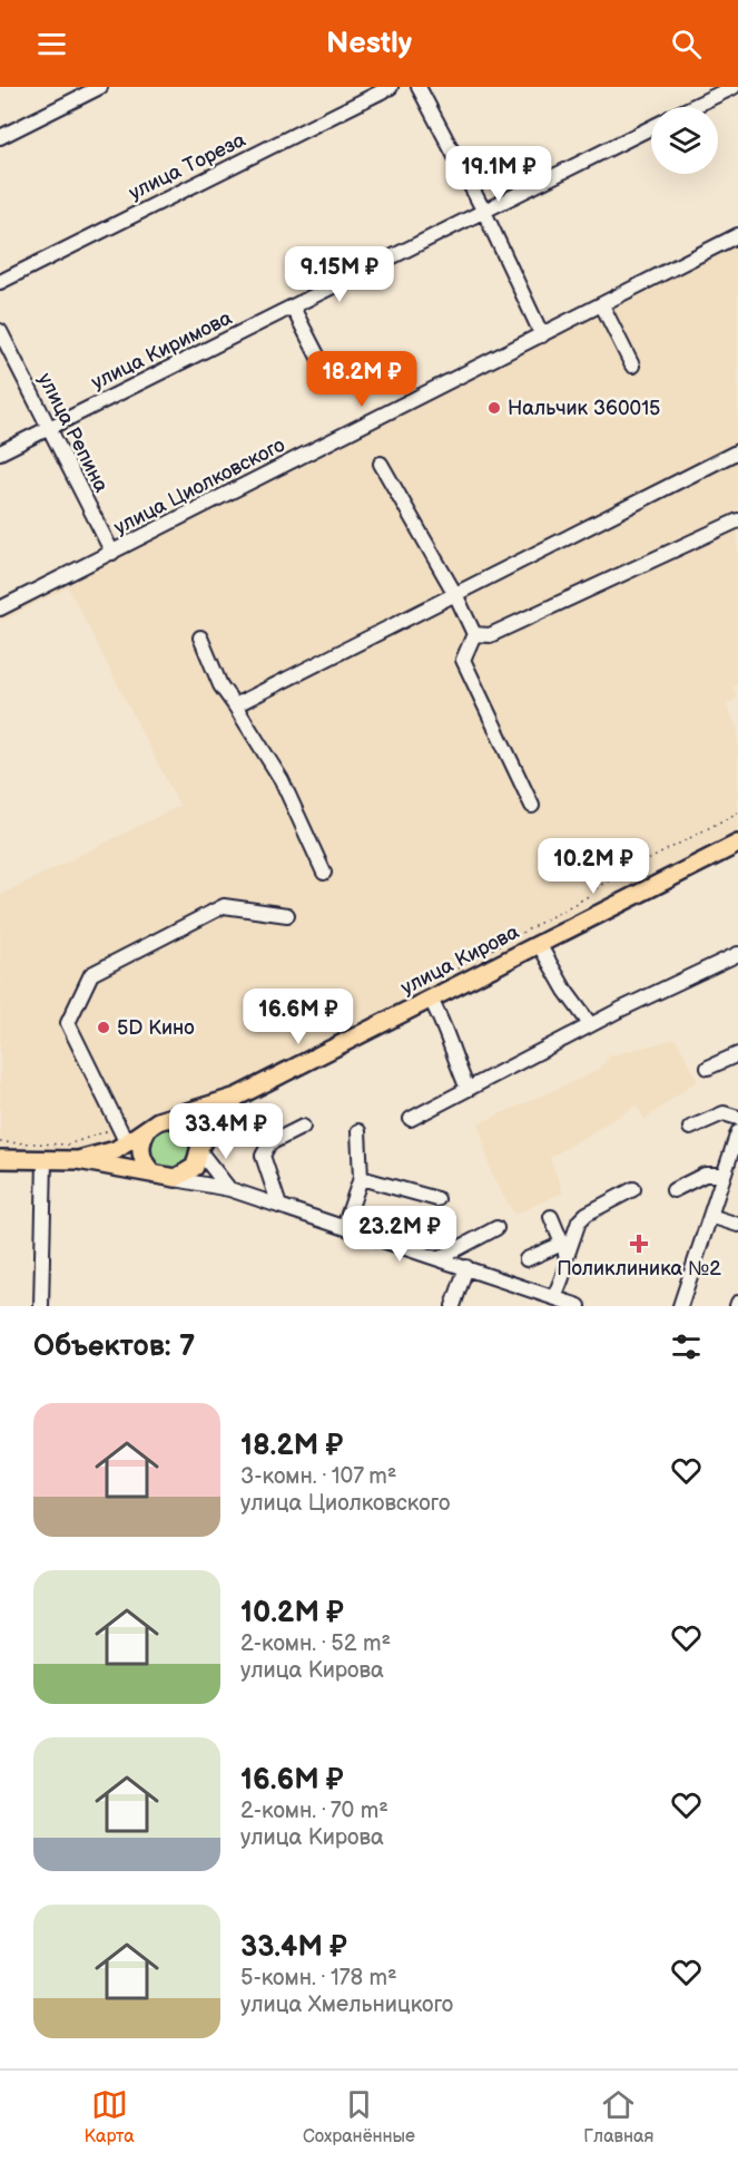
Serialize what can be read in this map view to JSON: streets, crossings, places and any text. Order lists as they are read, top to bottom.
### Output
{
  "streets": {
    "main road": ["улица Кирова"],
    "street": [
      "улица Тореза",
      "улица Киримова",
      "улица Репина",
      "улица Циолковского"
    ]
  },
  "crossings": [
    ["улица Киримова", "улица Репина"],
    ["улица Репина", "улица Циолковского"]
  ],
  "places": {
    "other": ["Нальчик 360015", "5D Кино"],
    "health": ["Поликлиника №2"]
  },
  "page": {
    "header": "Nestly",
    "price": [
      "19.1M ₽",
      "9.15M ₽",
      "18.2M ₽",
      "10.2M ₽",
      "16.6M ₽",
      "33.4M ₽",
      "23.2M ₽"
    ],
    "heading": "Объектов: 7",
    "list": [
      {
        "name": "18.2M ₽",
        "note": "3-комн. · 107 m² · улица Циолковского"
      },
      {
        "name": "10.2M ₽",
        "note": "2-комн. · 52 m² · улица Кирова"
      },
      {
        "name": "16.6M ₽",
        "note": "2-комн. · 70 m² · улица Кирова"
      },
      {
        "name": "33.4M ₽",
        "note": "5-комн. · 178 m² · улица Хмельницкого"
      }
    ],
    "tabs": ["Карта", "Сохранённые", "Главная"]
  }
}
